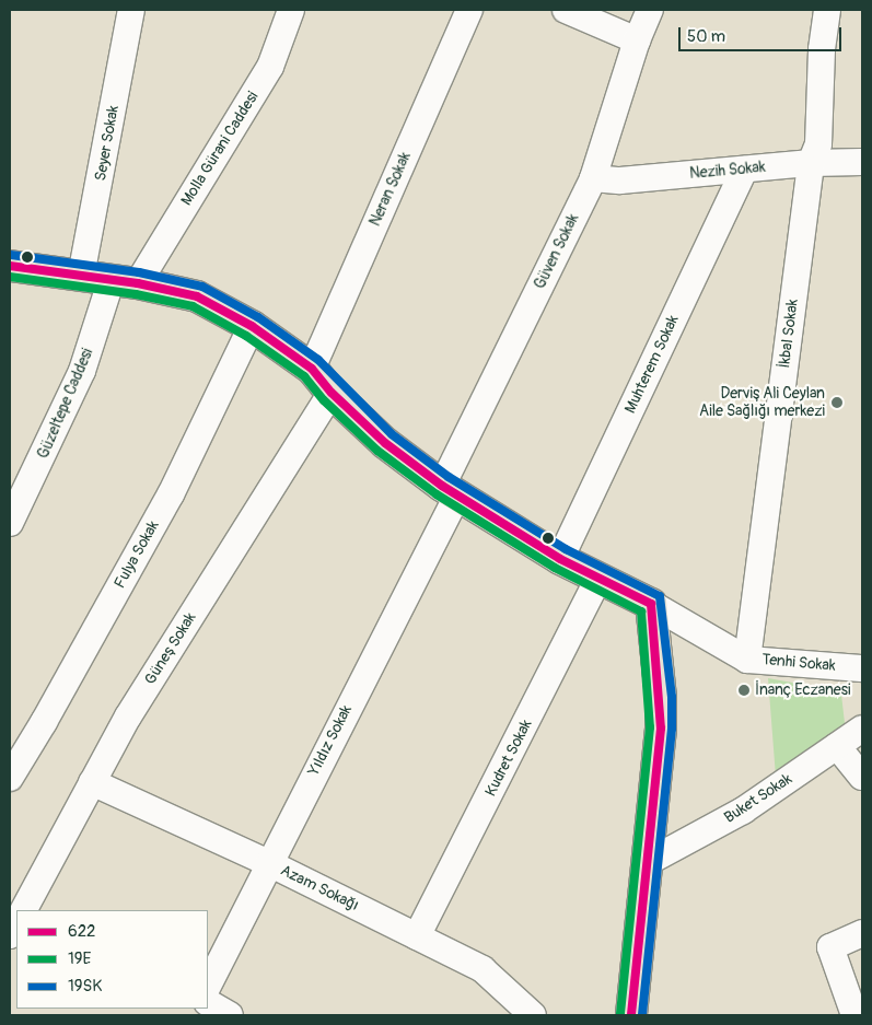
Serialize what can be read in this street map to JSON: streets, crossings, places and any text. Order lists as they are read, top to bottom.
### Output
{
  "streets": {
    "street": [
      "Seyer Sokak",
      "Molla Gürani Caddesi",
      "Nezih Sokak",
      "Neran Sokak",
      "Güven Sokak",
      "İkbal Sokak",
      "Muhterem Sokak",
      "Güzeltepe Caddesi",
      "Fulya Sokak",
      "Güneş Sokak",
      "Tenhi Sokak",
      "Yıldız Sokak",
      "Kudret Sokak",
      "Buket Sokak",
      "Azam Sokağı"
    ]
  },
  "crossings": [
    ["Molla Gürani Caddesi", "Güzeltepe Caddesi"],
    ["Nezih Sokak", "Güven Sokak"],
    ["Nezih Sokak", "İkbal Sokak"],
    ["Nezih Sokak", "Muhterem Sokak"],
    ["Güven Sokak", "Yıldız Sokak"],
    ["İkbal Sokak", "Tenhi Sokak"],
    ["Güneş Sokak", "Azam Sokağı"],
    ["Yıldız Sokak", "Azam Sokağı"],
    ["Kudret Sokak", "Azam Sokağı"]
  ],
  "places": ["Derviş Ali Ceylan Aile Sağlığı merkezi", "İnanç Eczanesi"],
  "lines": ["transit line 19SK", "transit line 622", "transit line 19E"],
  "legend": ["622", "19E", "19SK"],
  "scale_bar": "50 m"
}
